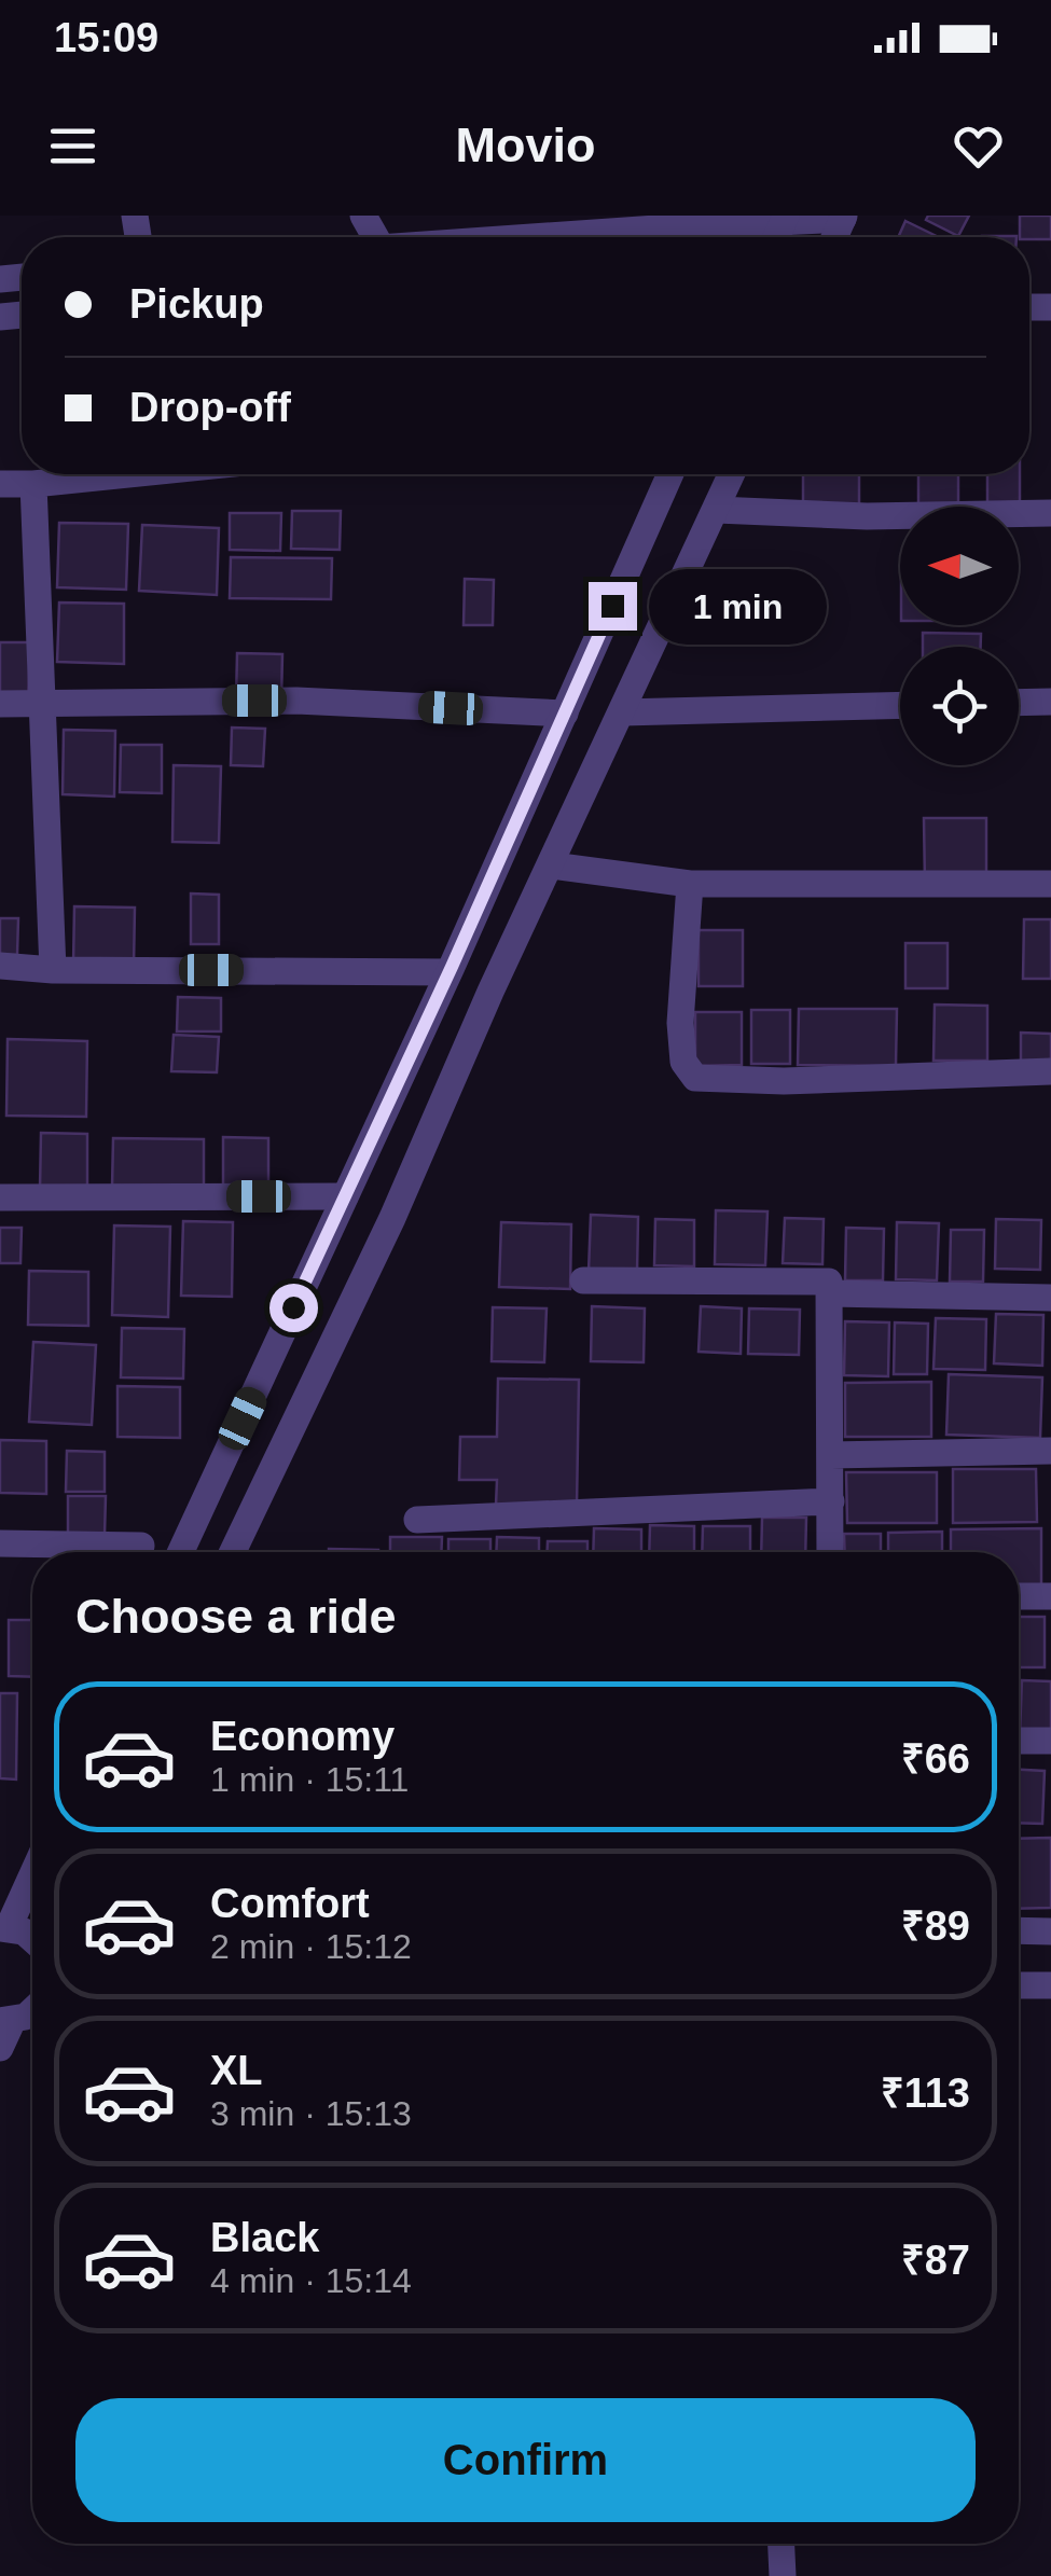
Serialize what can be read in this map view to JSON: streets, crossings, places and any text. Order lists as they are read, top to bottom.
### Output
{
  "north": "left",
  "page": {
    "status": "15:09",
    "header": "Movio",
    "banner": ["Pickup", "Drop-off"],
    "bubble": "1 min",
    "heading": "Choose a ride",
    "list": [
      {
        "name": "Economy",
        "note": "1 min · 15:11",
        "value": "₹66"
      },
      {
        "name": "Comfort",
        "note": "2 min · 15:12",
        "value": "₹89"
      },
      {
        "name": "XL",
        "note": "3 min · 15:13",
        "value": "₹113"
      },
      {
        "name": "Black",
        "note": "4 min · 15:14",
        "value": "₹87"
      }
    ],
    "buttons": "Confirm"
  }
}
